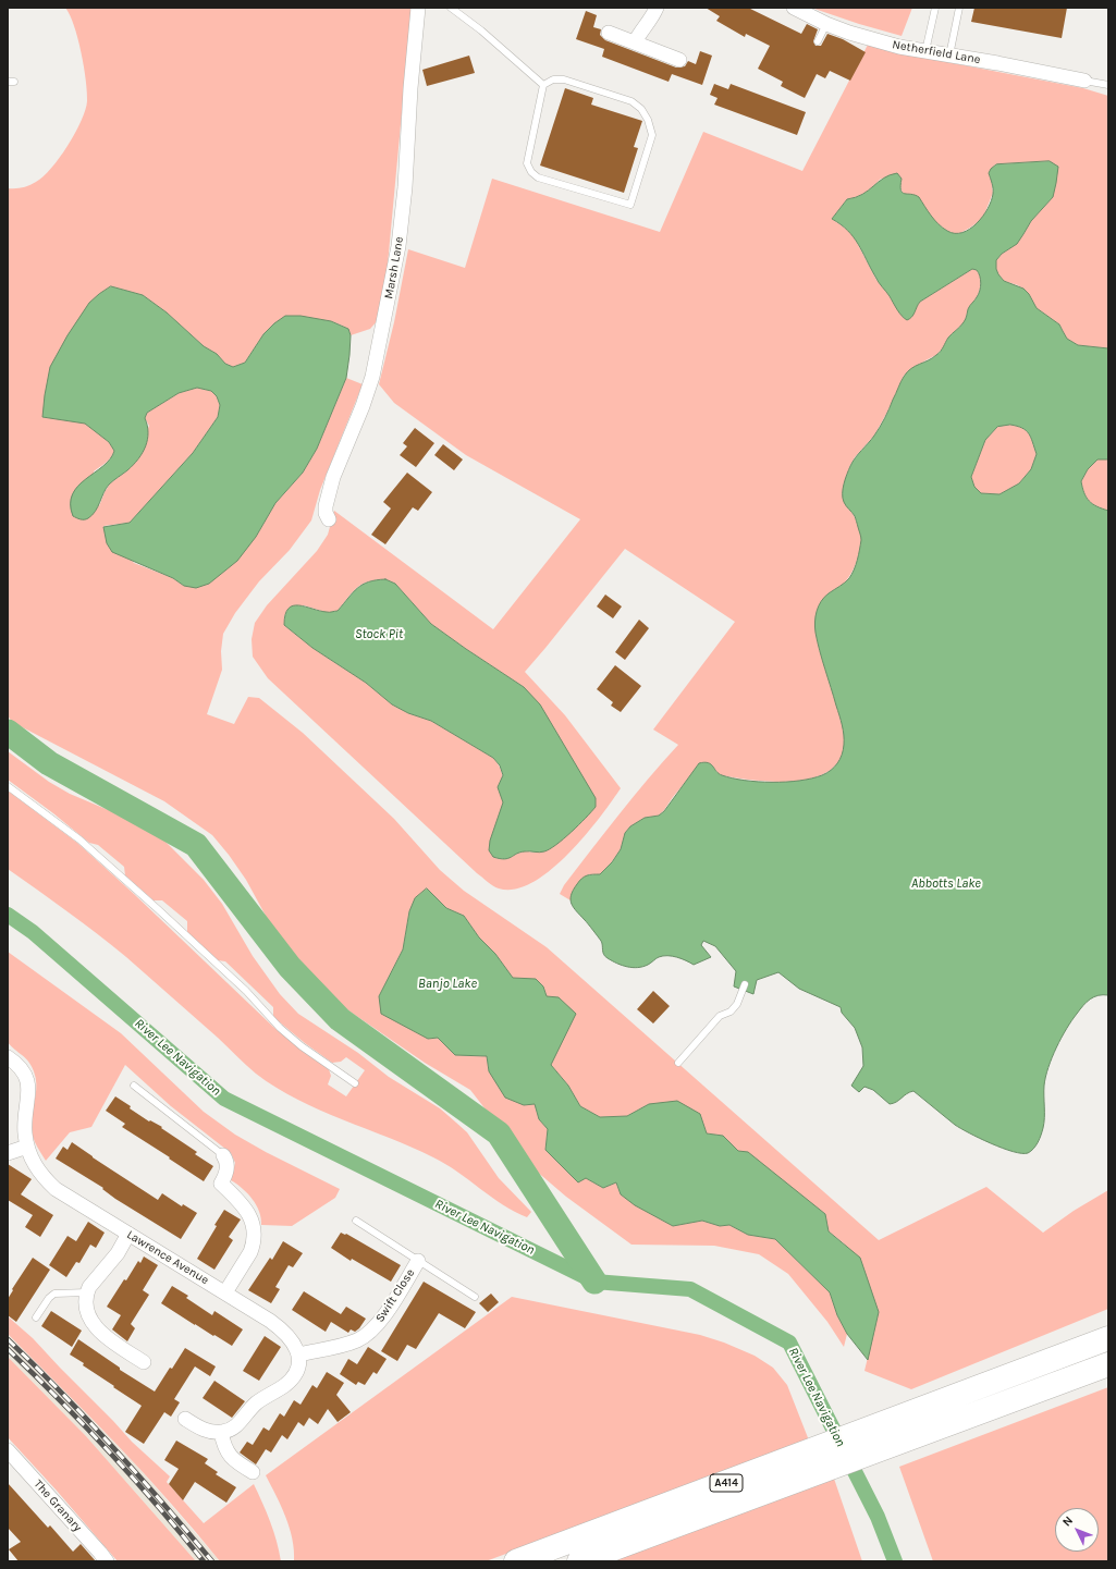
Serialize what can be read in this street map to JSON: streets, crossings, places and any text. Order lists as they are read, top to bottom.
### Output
{
  "streets": {
    "highway": ["A414"],
    "street": [
      "Netherfield Lane",
      "Marsh Lane",
      "Lawrence Avenue",
      "Swift Close",
      "The Granary"
    ]
  },
  "crossings": [
    ["Lawrence Avenue", "Swift Close"]
  ],
  "water": [
    "Stock Pit",
    "Abbotts Lake",
    "Banjo Lake",
    "River Lee Navigation"
  ],
  "north": "top left"
}
